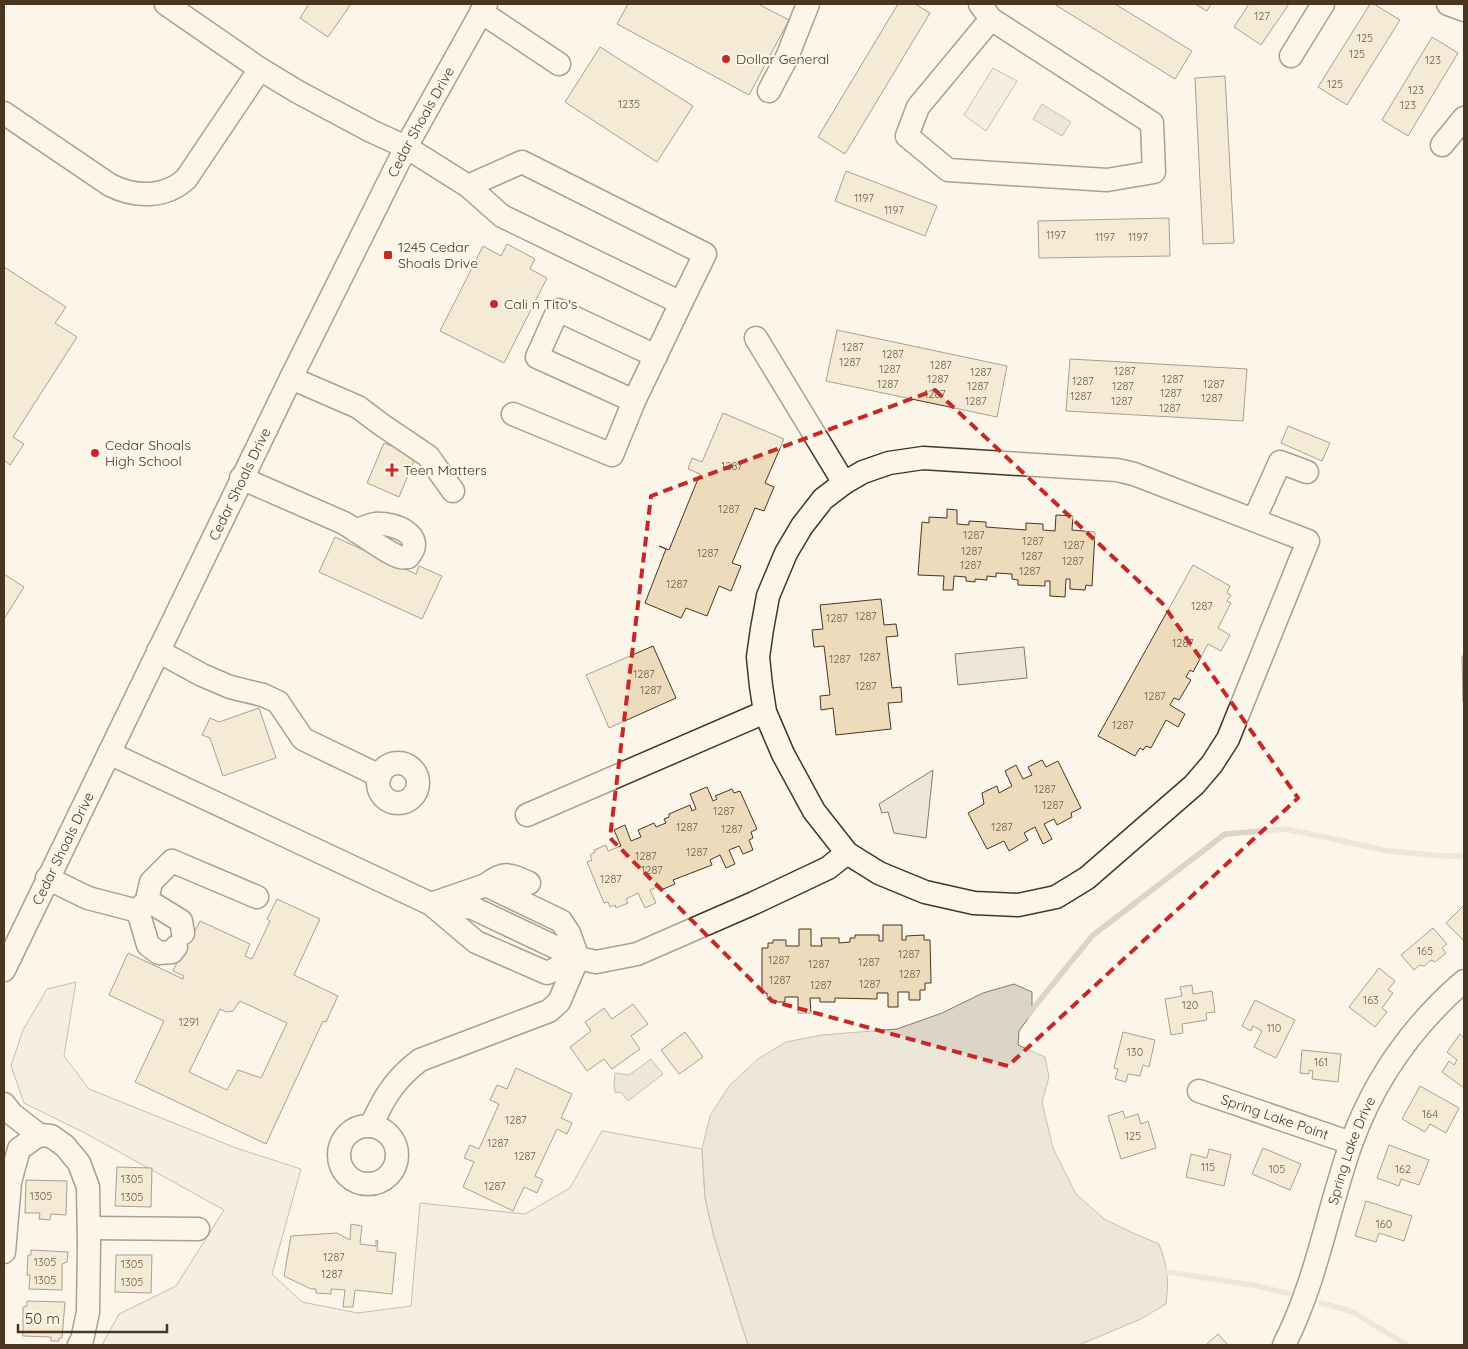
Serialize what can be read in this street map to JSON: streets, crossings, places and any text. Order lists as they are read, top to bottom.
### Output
{
  "streets": {
    "street": ["Cedar Shoals Drive", "Spring Lake Point", "Spring Lake Drive"]
  },
  "crossings": [
    ["Spring Lake Point", "Spring Lake Drive"]
  ],
  "places": {
    "other": ["Dollar General", "Cali n Tito's", "Cedar Shoals High School"],
    "transit": ["1245 Cedar Shoals Drive"],
    "health": ["Teen Matters"]
  },
  "house_numbers": [
    "127",
    "125",
    "125",
    "123",
    "125",
    "123",
    "1235",
    "123",
    "1197",
    "1197",
    "1197",
    "1197",
    "1197",
    "1287",
    "1287",
    "1287",
    "1287",
    "1287",
    "1287",
    "1287",
    "1287",
    "1287",
    "1287",
    "1287",
    "1287",
    "1287",
    "1287",
    "1287",
    "1287",
    "1287",
    "1287",
    "1287",
    "1287",
    "1287",
    "1287",
    "1287",
    "1287",
    "1287",
    "1287",
    "1287",
    "1287",
    "1287",
    "1287",
    "1287",
    "1287",
    "1287",
    "1287",
    "1287",
    "1287",
    "1287",
    "1287",
    "1287",
    "1287",
    "1287",
    "1287",
    "1287",
    "1287",
    "1287",
    "1287",
    "1287",
    "1287",
    "1287",
    "1287",
    "1287",
    "1287",
    "1287",
    "1287",
    "165",
    "1287",
    "1287",
    "1287",
    "1287",
    "1287",
    "1287",
    "1287",
    "1287",
    "163",
    "120",
    "1291",
    "110",
    "130",
    "161",
    "164",
    "1287",
    "125",
    "1287",
    "1287",
    "115",
    "105",
    "162",
    "1305",
    "1287",
    "1305",
    "1305",
    "160",
    "1287",
    "1305",
    "1305",
    "1287",
    "1305",
    "1305"
  ],
  "scale_bar": "50 m"
}
